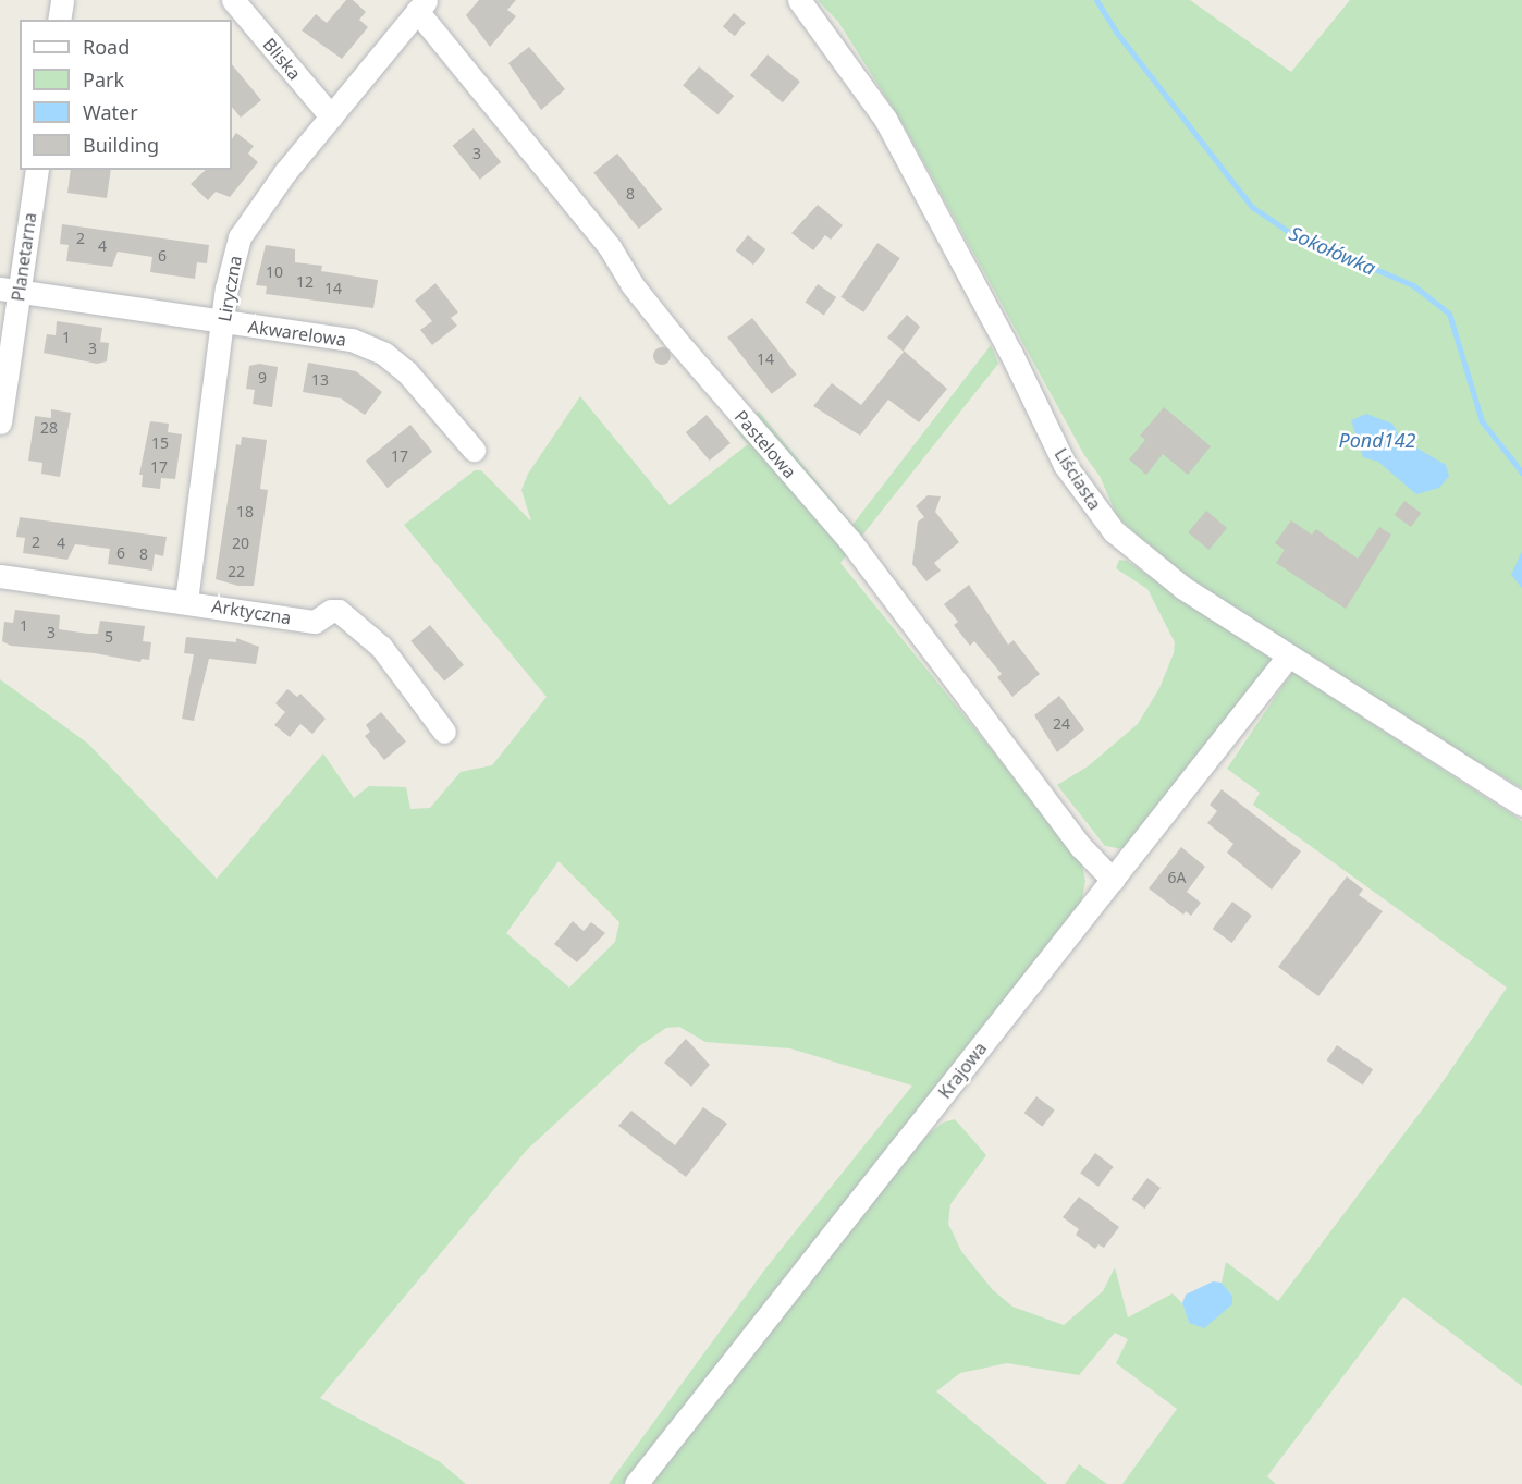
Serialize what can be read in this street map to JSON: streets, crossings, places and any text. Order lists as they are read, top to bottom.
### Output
{
  "streets": {
    "street": [
      "Bliska",
      "Planetarna",
      "Liryczna",
      "Akwarelowa",
      "Pastelowa",
      "Liściasta",
      "Arktyczna",
      "Krajowa"
    ]
  },
  "crossings": [
    ["Bliska", "Liryczna"],
    ["Planetarna", "Akwarelowa"],
    ["Liryczna", "Akwarelowa"],
    ["Liryczna", "Pastelowa"],
    ["Liryczna", "Arktyczna"],
    ["Pastelowa", "Krajowa"],
    ["Liściasta", "Krajowa"]
  ],
  "water": ["Sokołówka", "Pond142"],
  "house_numbers": [
    "3",
    "8",
    "2",
    "4",
    "6",
    "10",
    "12",
    "14",
    "1",
    "3",
    "14",
    "9",
    "13",
    "28",
    "15",
    "17",
    "17",
    "18",
    "2",
    "4",
    "20",
    "6",
    "8",
    "22",
    "1",
    "3",
    "5",
    "24",
    "6A"
  ],
  "legend": [
    "Road",
    "Park",
    "Water",
    "Building"
  ]
}
